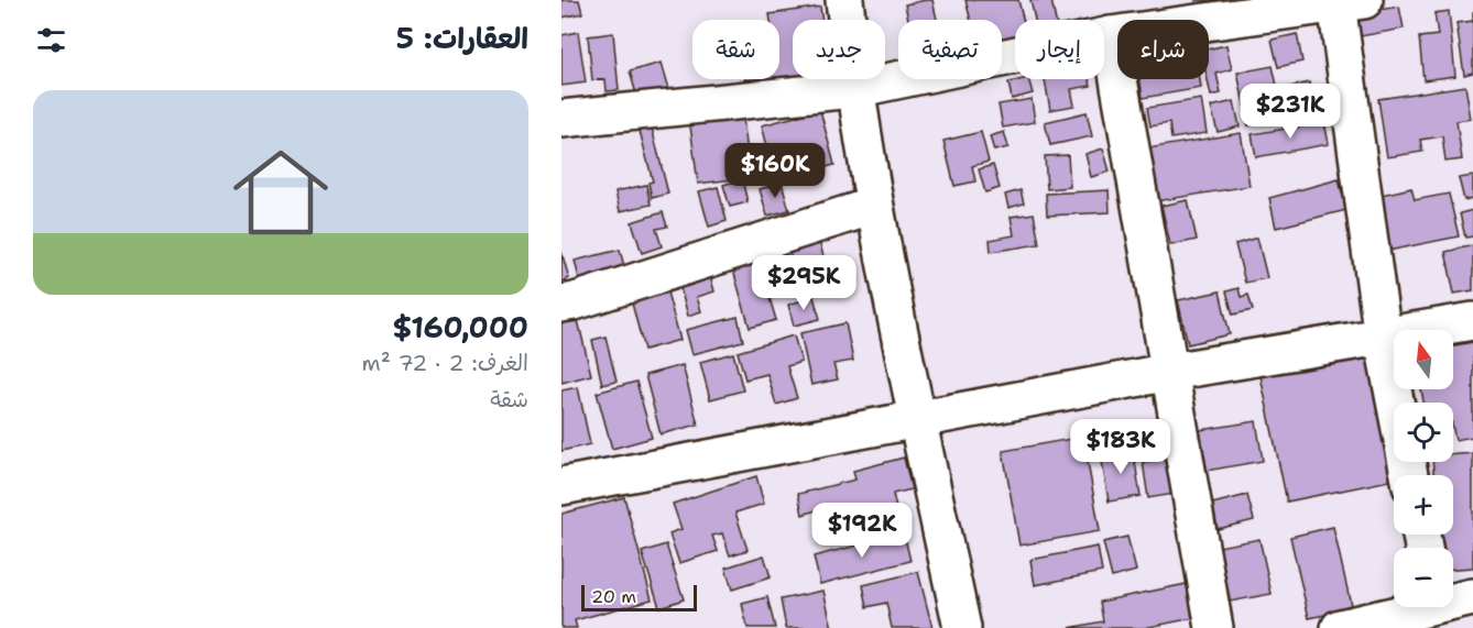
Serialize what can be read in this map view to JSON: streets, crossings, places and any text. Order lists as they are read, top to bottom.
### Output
{
  "scale_bar": "20 m",
  "north": "top",
  "page": {
    "heading": "العقارات: 5",
    "chip": [
      "شراء",
      "إيجار",
      "تصفية",
      "جديد",
      "شقة"
    ],
    "list": [
      {
        "name": "$160,000",
        "note": "الغرف: 2 · 72 m² · شقة"
      }
    ],
    "price": [
      "$231K",
      "$160K",
      "$295K",
      "$183K",
      "$192K"
    ],
    "map_buttons": ["+", "−"],
    "scale": "20 m"
  }
}
